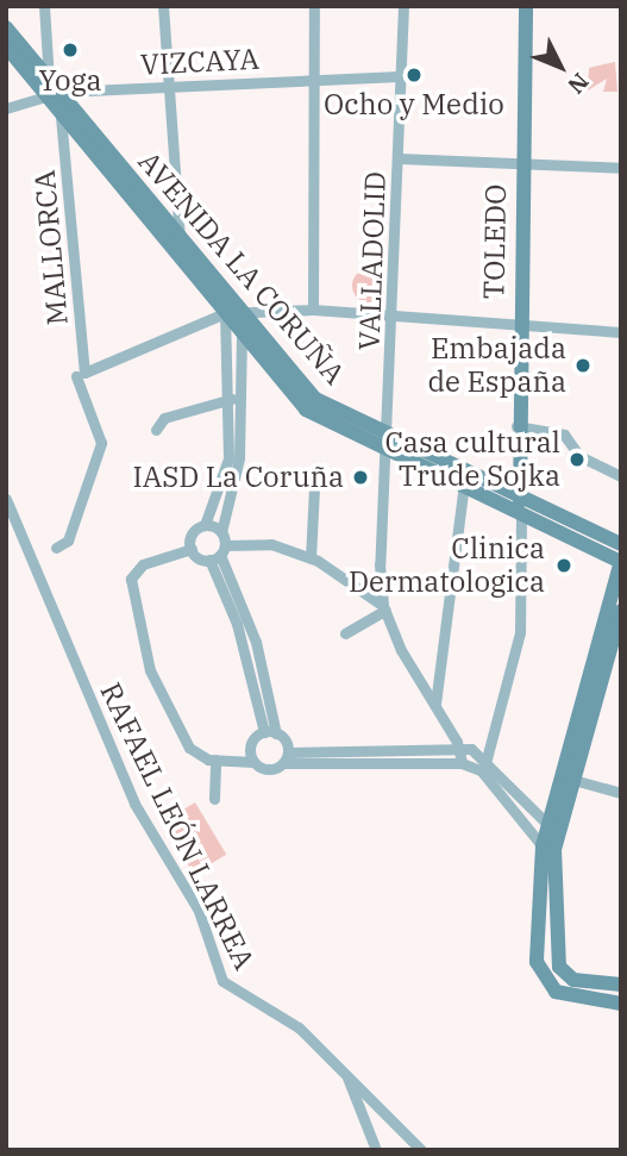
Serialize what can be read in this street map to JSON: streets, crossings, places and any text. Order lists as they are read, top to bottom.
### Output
{
  "streets": {
    "main road": ["TOLEDO", "AVENIDA LA CORUÑA"],
    "street": [
      "VIZCAYA",
      "MALLORCA",
      "VALLADOLID",
      "RAFAEL LEÓN LARREA"
    ]
  },
  "crossings": [
    ["VIZCAYA", "VALLADOLID"],
    ["VIZCAYA", "AVENIDA LA CORUÑA"],
    ["TOLEDO", "AVENIDA LA CORUÑA"],
    ["MALLORCA", "AVENIDA LA CORUÑA"],
    ["VALLADOLID", "AVENIDA LA CORUÑA"]
  ],
  "places": [
    "Yoga",
    "Ocho y Medio",
    "Embajada de España",
    "Casa cultural Trude Sojka",
    "IASD La Coruña",
    "Clinica Dermatologica"
  ],
  "north": "bottom right"
}
